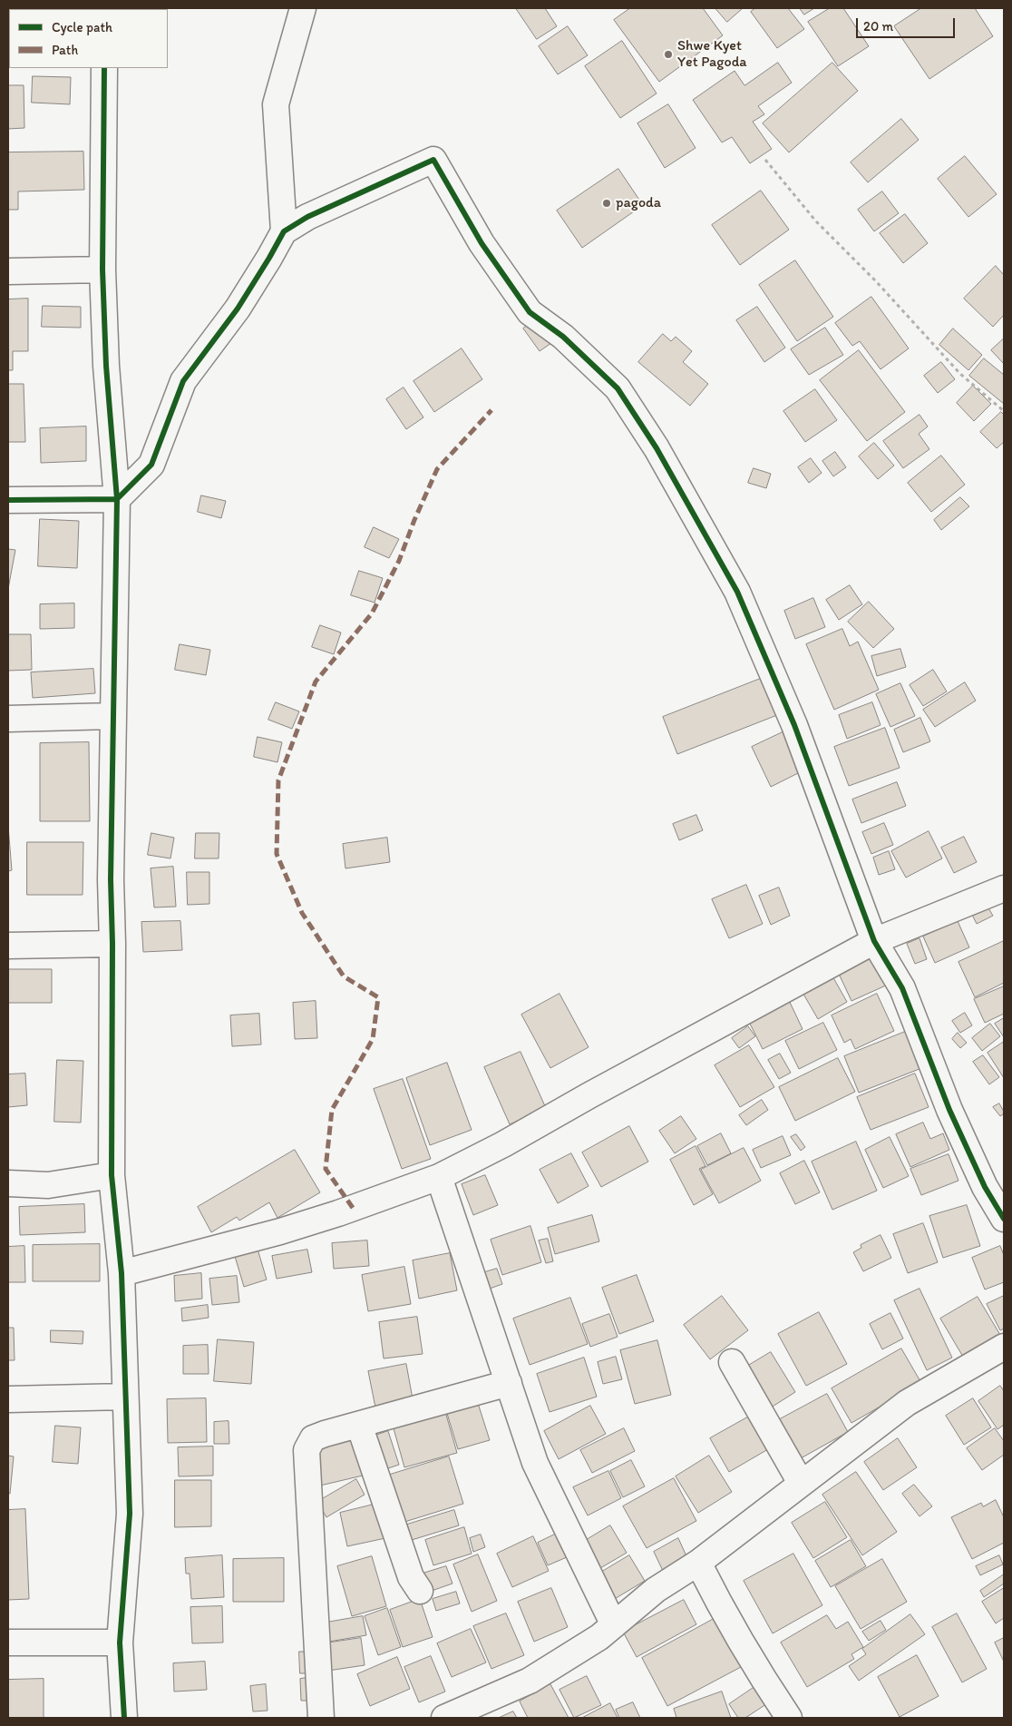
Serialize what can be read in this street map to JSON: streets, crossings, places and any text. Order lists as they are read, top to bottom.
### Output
{
  "places": ["Shwe Kyet Yet Pagoda", "pagoda"],
  "legend": ["Cycle path", "Path"],
  "scale_bar": "20 m"
}
